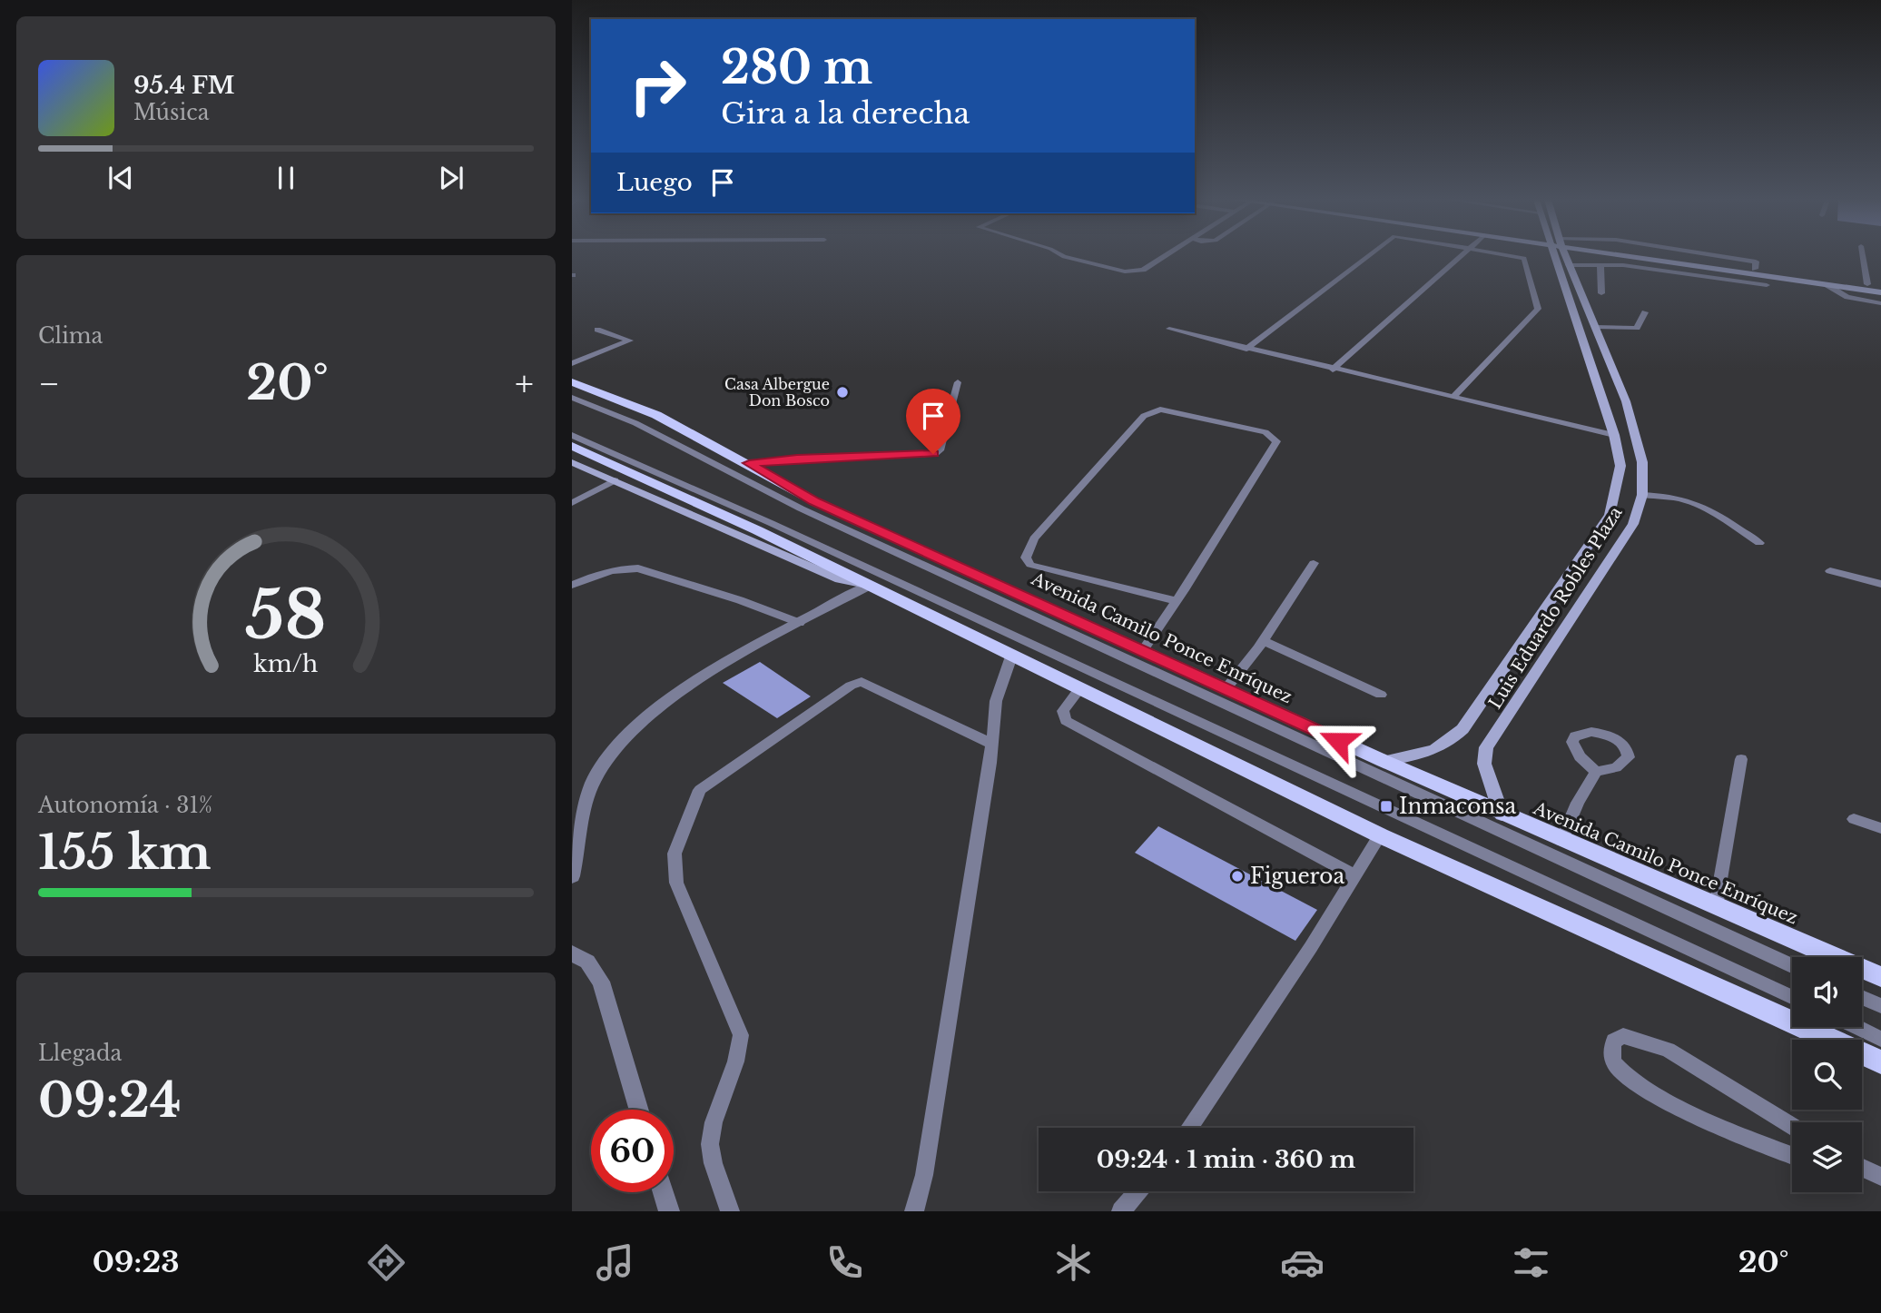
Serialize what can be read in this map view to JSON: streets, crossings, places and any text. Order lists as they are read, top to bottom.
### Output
{
  "streets": {
    "main road": ["Avenida Camilo Ponce Enríquez"],
    "street": ["Luis Eduardo Robles Plaza"]
  },
  "crossings": [
    ["Luis Eduardo Robles Plaza", "Avenida Camilo Ponce Enríquez"]
  ],
  "places": {
    "other": ["Casa Albergue Don Bosco", "Figueroa"],
    "transit": ["Inmaconsa"]
  },
  "page": {
    "turn": ["280 m", "Gira a la derecha"],
    "song": ["95.4 FM", "Música"],
    "then": "Luego",
    "tile": [
      "Clima",
      ["Autonomía · 31%", "155 km"],
      ["Llegada", "09:24"]
    ],
    "heat": ["−", "20°", "+"],
    "limit": "60",
    "trip": "09:24 · 1 min · 360 m",
    "tabs": ["09:23", "20°"],
    "gauge": ["58", "km/h"]
  }
}
